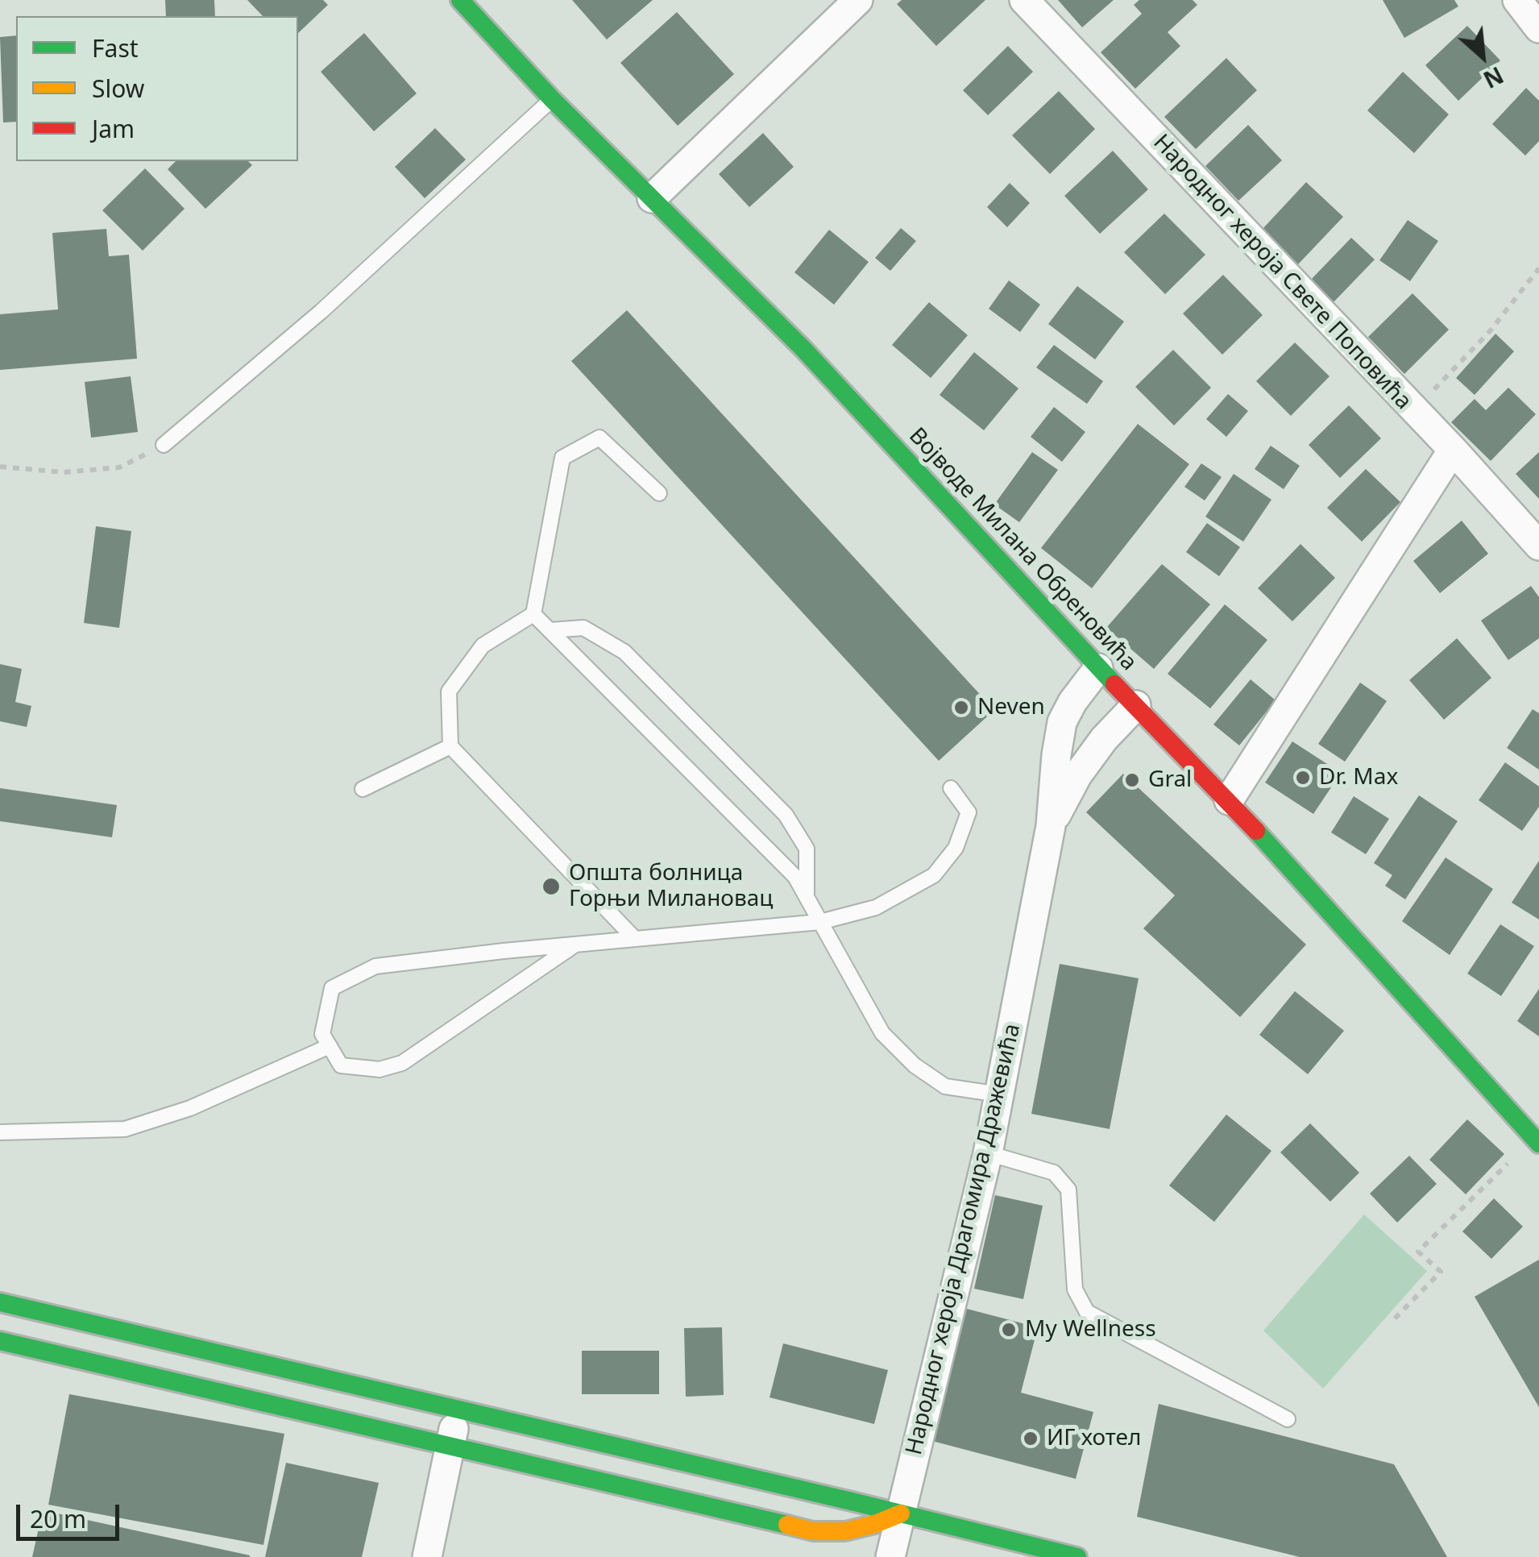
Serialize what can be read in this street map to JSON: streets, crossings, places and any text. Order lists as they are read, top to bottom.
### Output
{
  "streets": {
    "street": ["Народног хероја Свете Поповића", "Војводе Милана Обреновића", "Народног хероја Драгомира Дражевића"]
  },
  "crossings": [
    ["Војводе Милана Обреновића", "Народног хероја Драгомира Дражевића"]
  ],
  "places": [
    "Neven",
    "Dr. Max",
    "Gral",
    "Општа болница Горњи Милановац",
    "My Wellness",
    "ИГ хотел"
  ],
  "legend": ["Fast", "Slow", "Jam"],
  "scale_bar": "20 m",
  "north": "bottom right"
}
